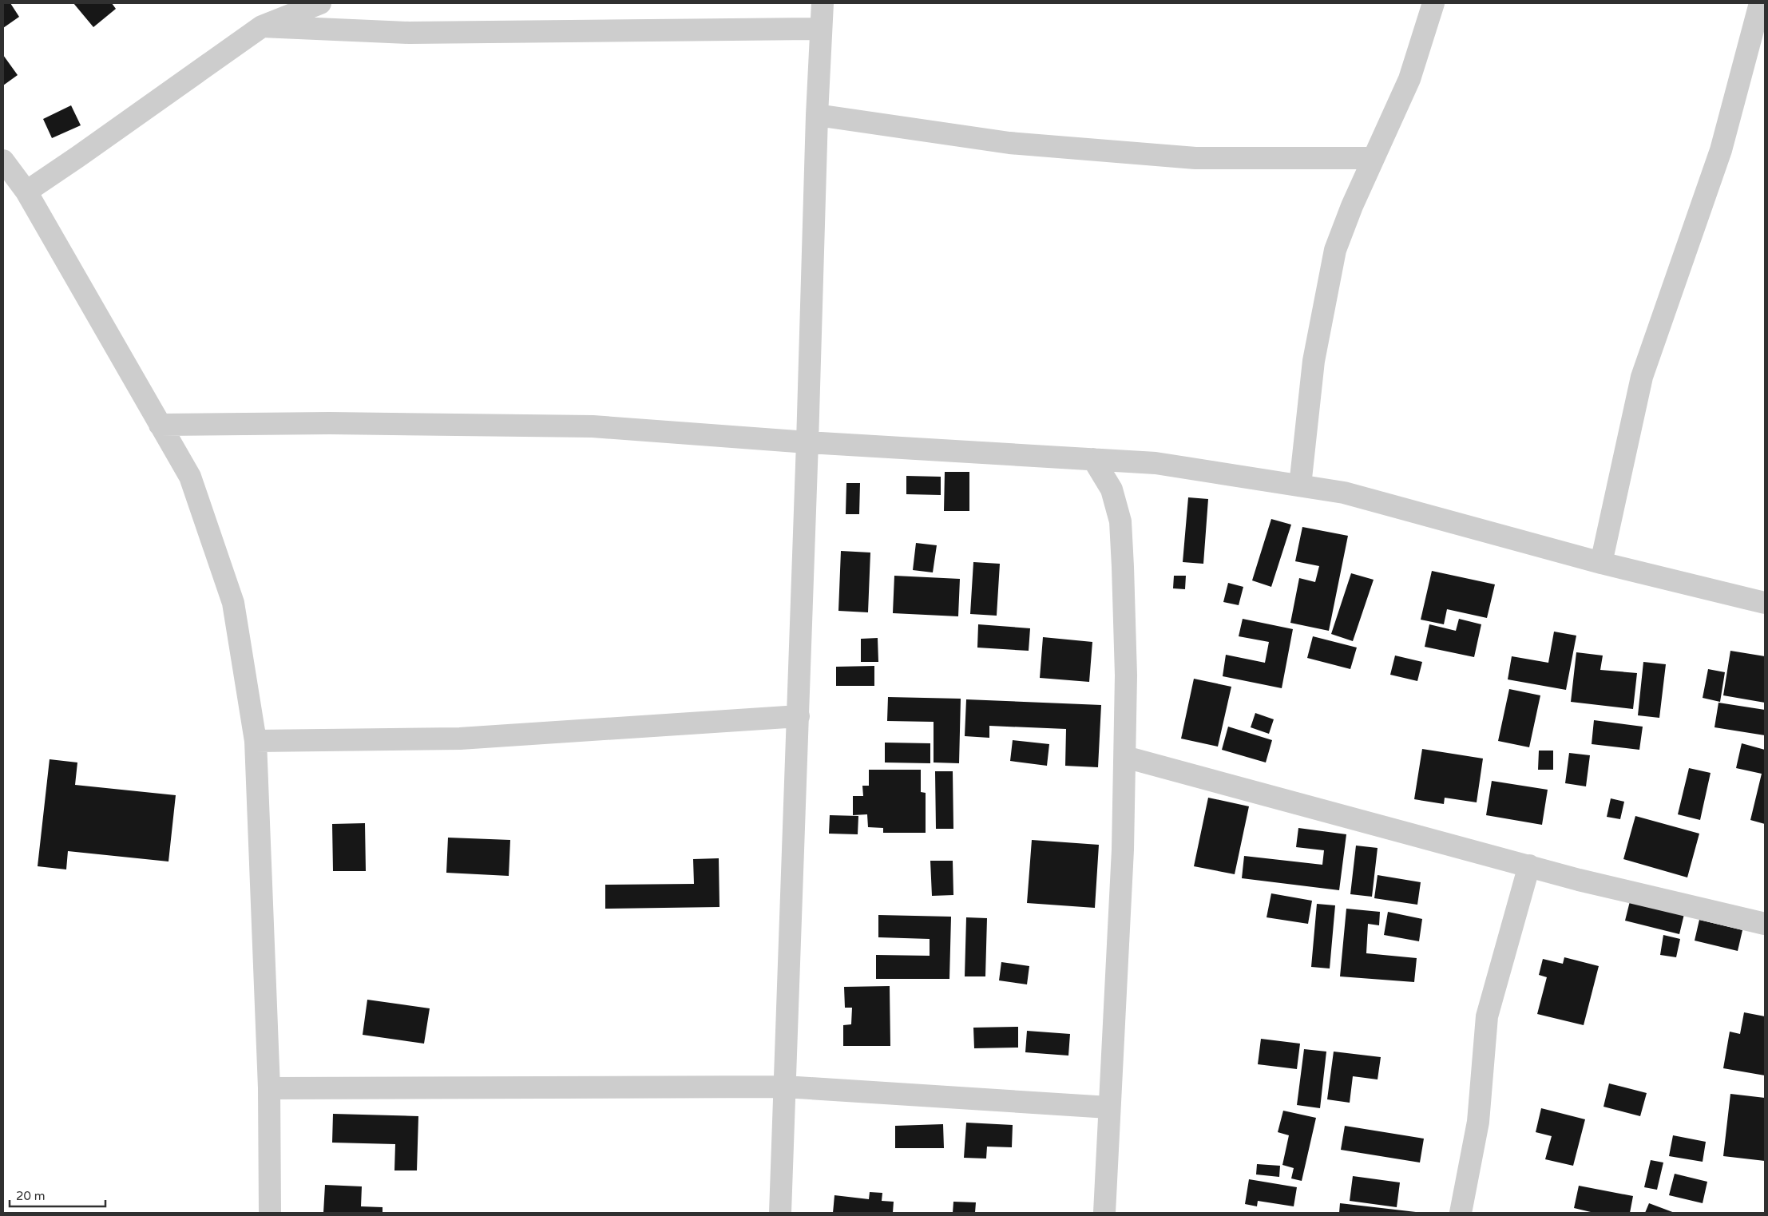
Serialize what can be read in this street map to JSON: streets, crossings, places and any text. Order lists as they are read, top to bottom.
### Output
{
  "scale_bar": "20 m"
}
